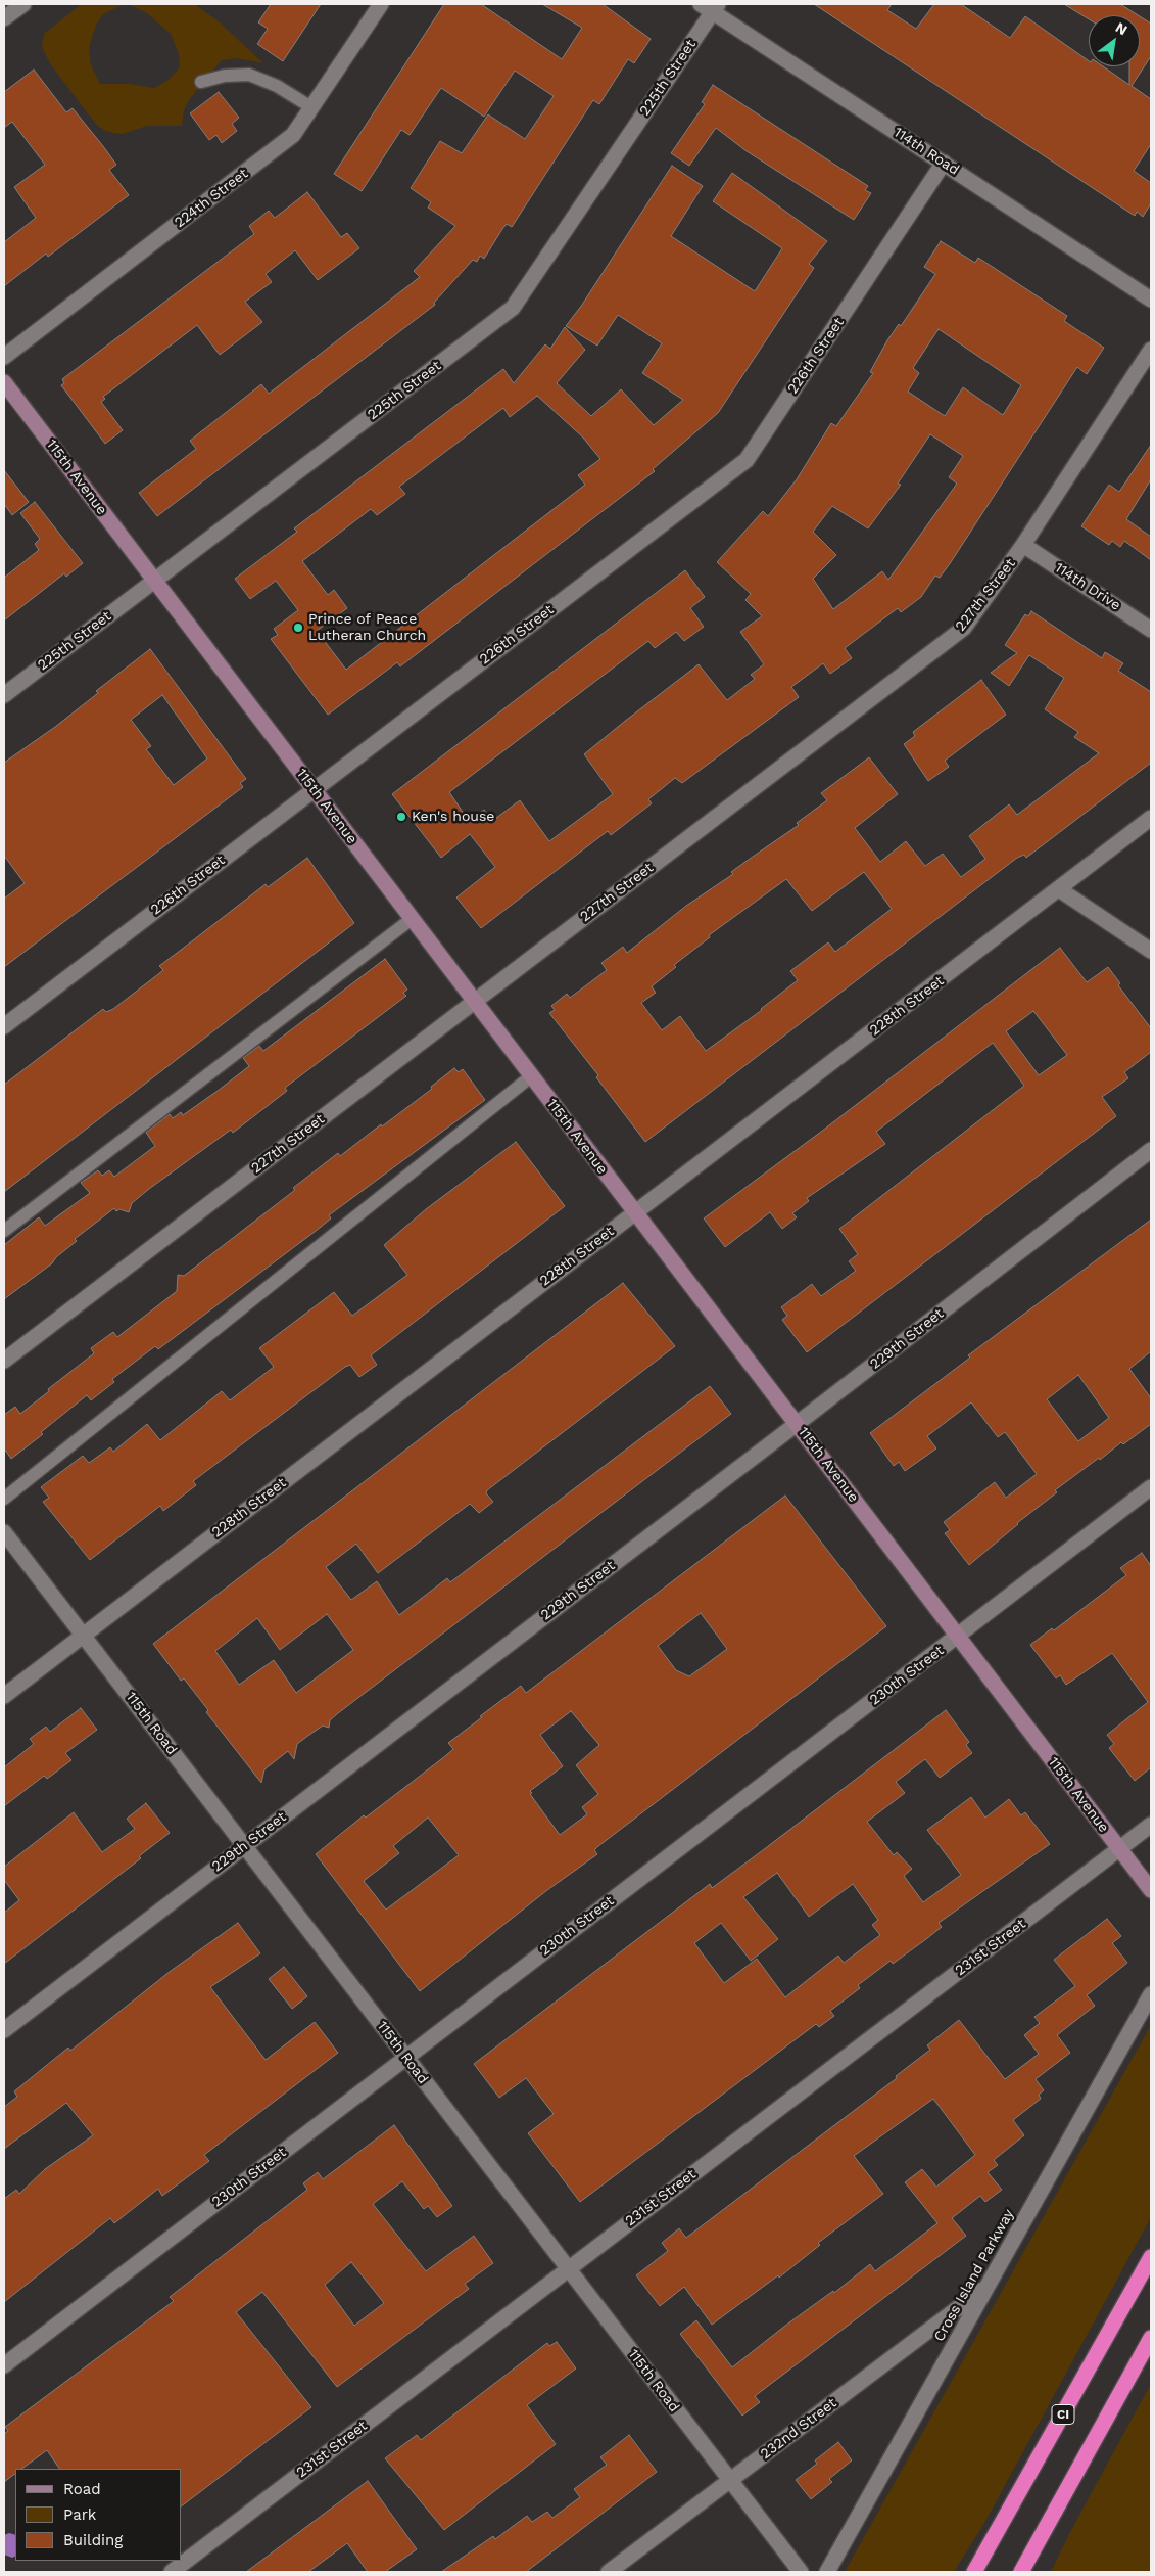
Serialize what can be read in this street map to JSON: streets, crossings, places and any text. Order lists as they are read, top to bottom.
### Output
{
  "streets": {
    "highway": ["CI"],
    "main road": ["115th Avenue"],
    "street": [
      "225th Street",
      "114th Road",
      "224th Street",
      "226th Street",
      "114th Drive",
      "227th Street",
      "228th Street",
      "229th Street",
      "230th Street",
      "115th Road",
      "231st Street",
      "Cross Island Parkway",
      "232nd Street"
    ]
  },
  "crossings": [
    ["225th Street", "114th Road"],
    ["225th Street", "115th Avenue"],
    ["114th Road", "226th Street"],
    ["226th Street", "115th Avenue"],
    ["115th Avenue", "227th Street"],
    ["115th Avenue", "228th Street"],
    ["115th Avenue", "229th Street"],
    ["115th Avenue", "230th Street"],
    ["115th Avenue", "231st Street"],
    ["114th Drive", "227th Street"],
    ["228th Street", "115th Road"],
    ["229th Street", "115th Road"],
    ["230th Street", "115th Road"],
    ["115th Road", "231st Street"],
    ["115th Road", "232nd Street"],
    ["Cross Island Parkway", "232nd Street"]
  ],
  "places": ["Prince of Peace Lutheran Church", "Ken's house"],
  "legend": ["Road", "Park", "Building"],
  "north": "top right"
}
